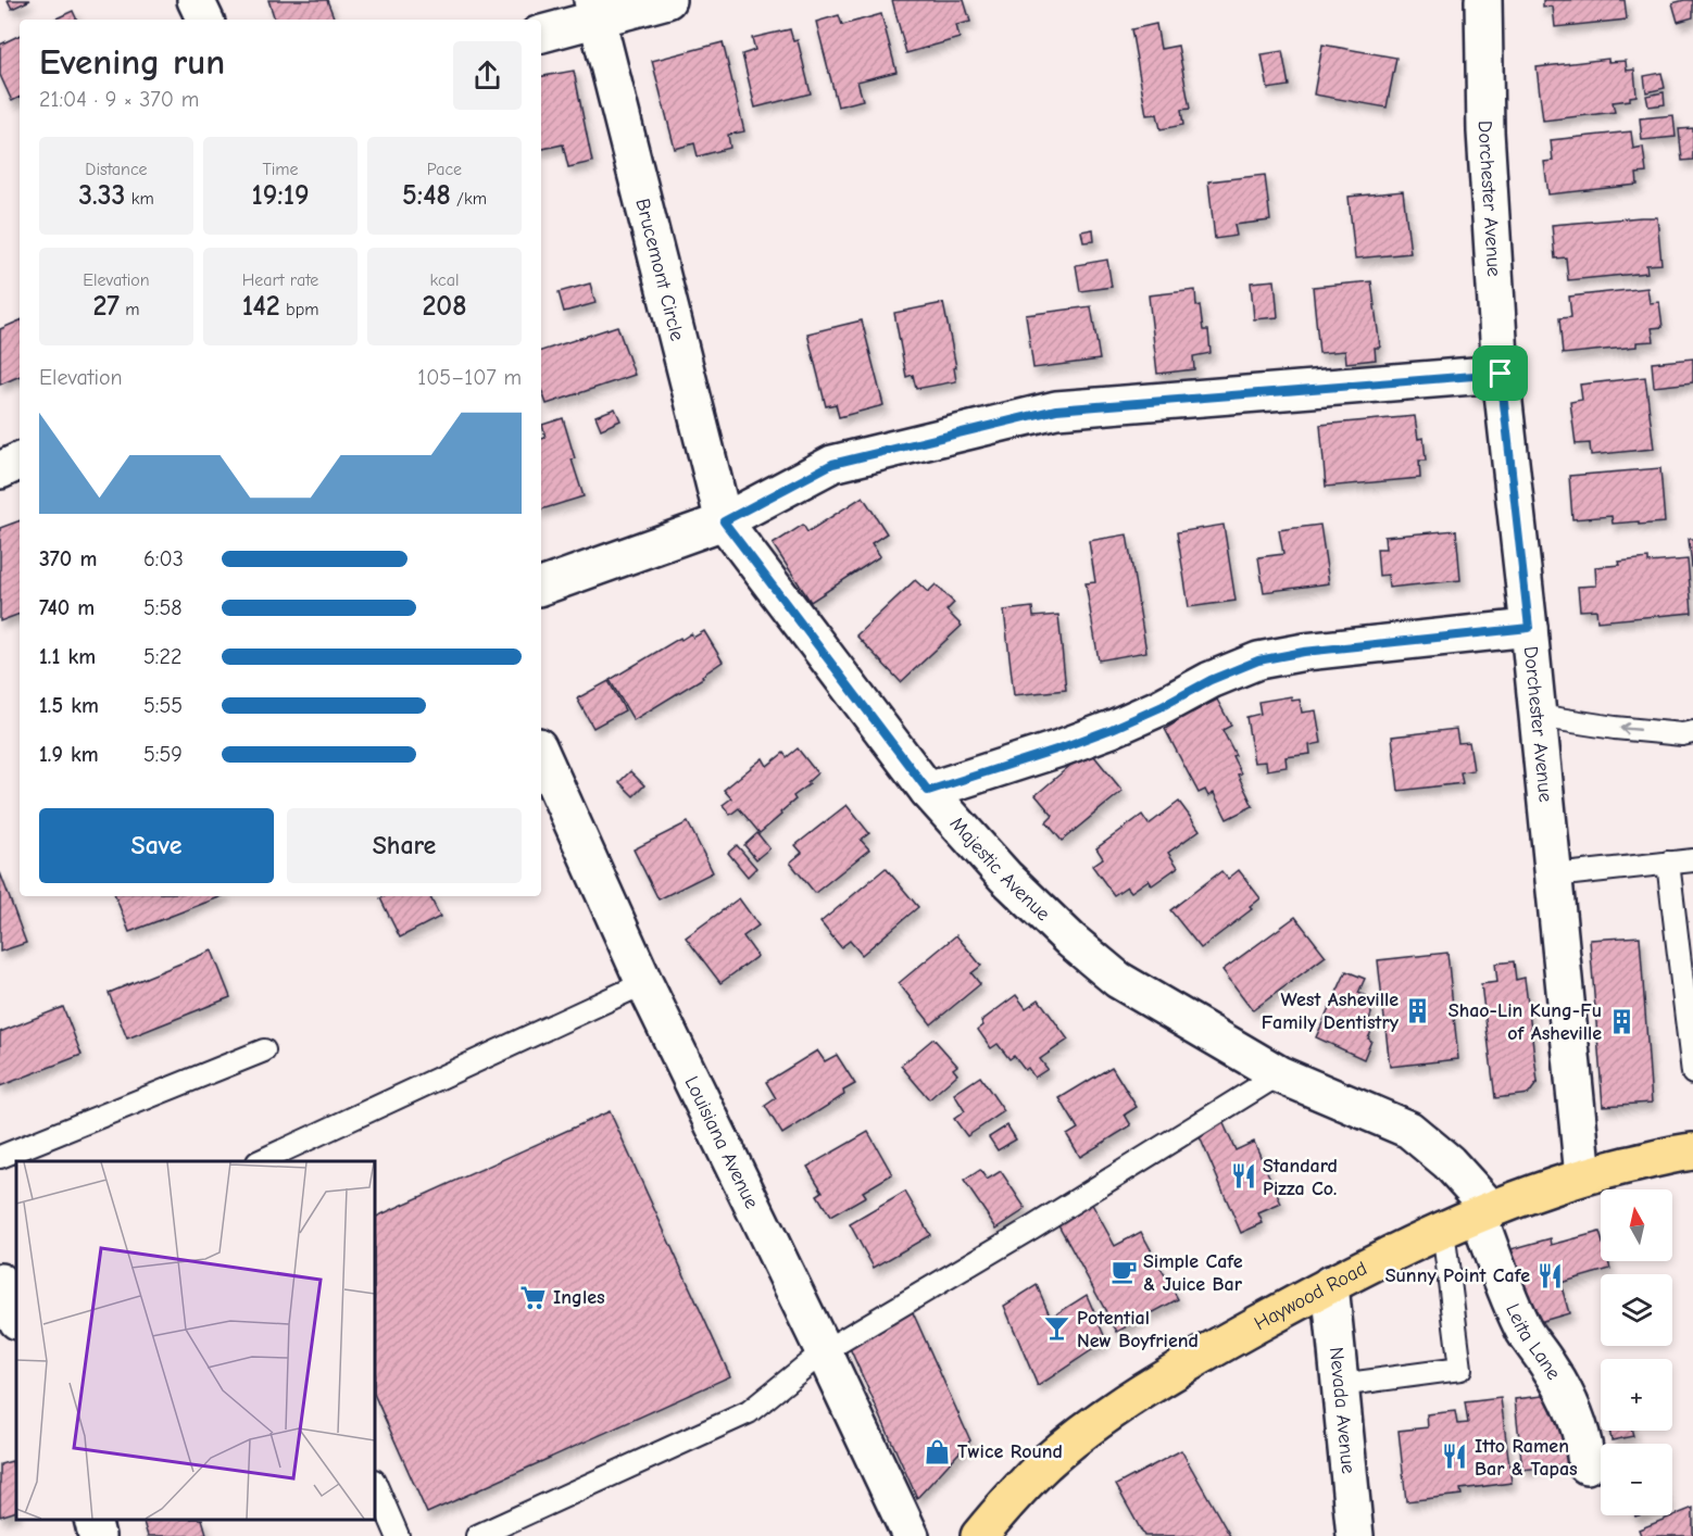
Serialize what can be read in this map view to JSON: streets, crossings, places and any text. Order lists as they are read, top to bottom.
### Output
{
  "streets": {
    "main road": ["Haywood Road"],
    "street": [
      "Dorchester Avenue",
      "Brucemont Circle",
      "Majestic Avenue",
      "Louisiana Avenue",
      "Leita Lane",
      "Nevada Avenue"
    ]
  },
  "crossings": [
    ["Dorchester Avenue", "Haywood Road"],
    ["Brucemont Circle", "Majestic Avenue"],
    ["Majestic Avenue", "Haywood Road"],
    ["Majestic Avenue", "Leita Lane"],
    ["Haywood Road", "Leita Lane"],
    ["Haywood Road", "Nevada Avenue"]
  ],
  "places": {
    "building": ["West Asheville Family Dentistry", "Shao-Lin Kung-Fu of Asheville"],
    "restaurant": ["Standard Pizza Co.", "Sunny Point Cafe", "Itto Ramen Bar & Tapas"],
    "cafe": ["Simple Cafe & Juice Bar"],
    "supermarket": ["Ingles"],
    "bar": ["Potential New Boyfriend"],
    "shop": ["Twice Round"]
  },
  "north": "top",
  "page": {
    "heading": ["Evening run", "21:04 · 9 × 370 m"],
    "stats": [
      ["Distance", "3.33 km"],
      ["Time", "19:19"],
      ["Pace", "5:48 /km"],
      ["Elevation", "27 m"],
      ["Heart rate", "142 bpm"],
      ["kcal", "208"]
    ],
    "chart": ["Elevation", "105–107 m"],
    "list": [
      {
        "name": "370 m",
        "note": "6:03"
      },
      {
        "name": "740 m",
        "note": "5:58"
      },
      {
        "name": "1.1 km",
        "note": "5:22"
      },
      {
        "name": "1.5 km",
        "note": "5:55"
      },
      {
        "name": "1.9 km",
        "note": "5:59"
      }
    ],
    "buttons": ["Save", "Share"],
    "map_buttons": ["+", "−"]
  }
}
